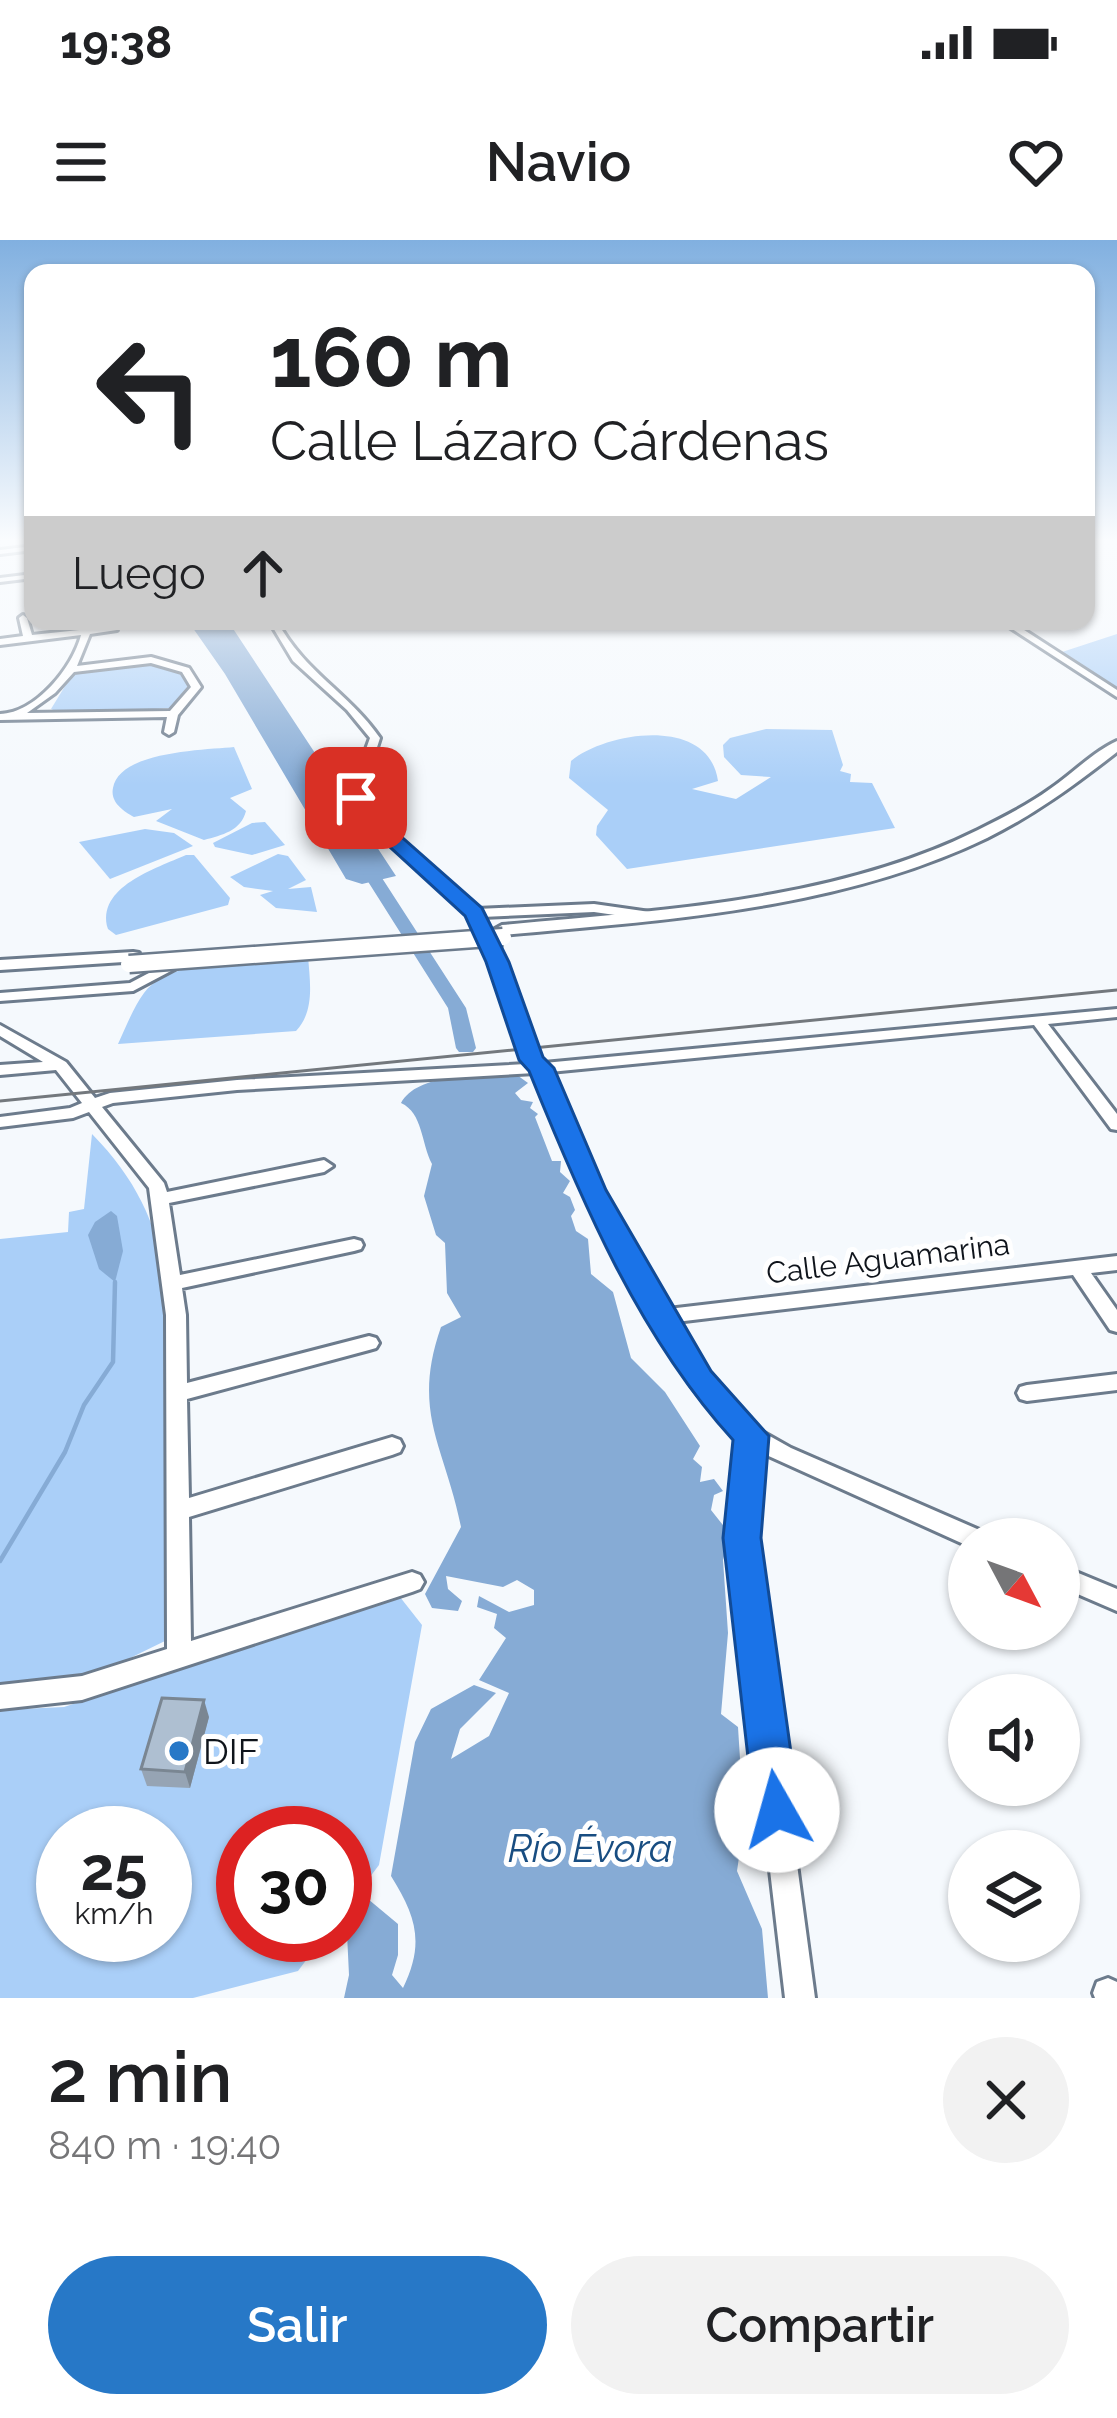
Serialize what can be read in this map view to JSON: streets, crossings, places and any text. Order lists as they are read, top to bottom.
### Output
{
  "streets": {
    "street": ["Calle Aguamarina"]
  },
  "water": ["Río Évora"],
  "places": ["DIF"],
  "north": "bottom right",
  "page": {
    "status": "19:38",
    "header": "Navio",
    "turn": ["160 m", "Calle Lázaro Cárdenas"],
    "then": "Luego",
    "speed": "25 km/h",
    "limit": "30",
    "heading": ["2 min", "840 m · 19:40"],
    "buttons": ["Salir", "Compartir"]
  }
}
